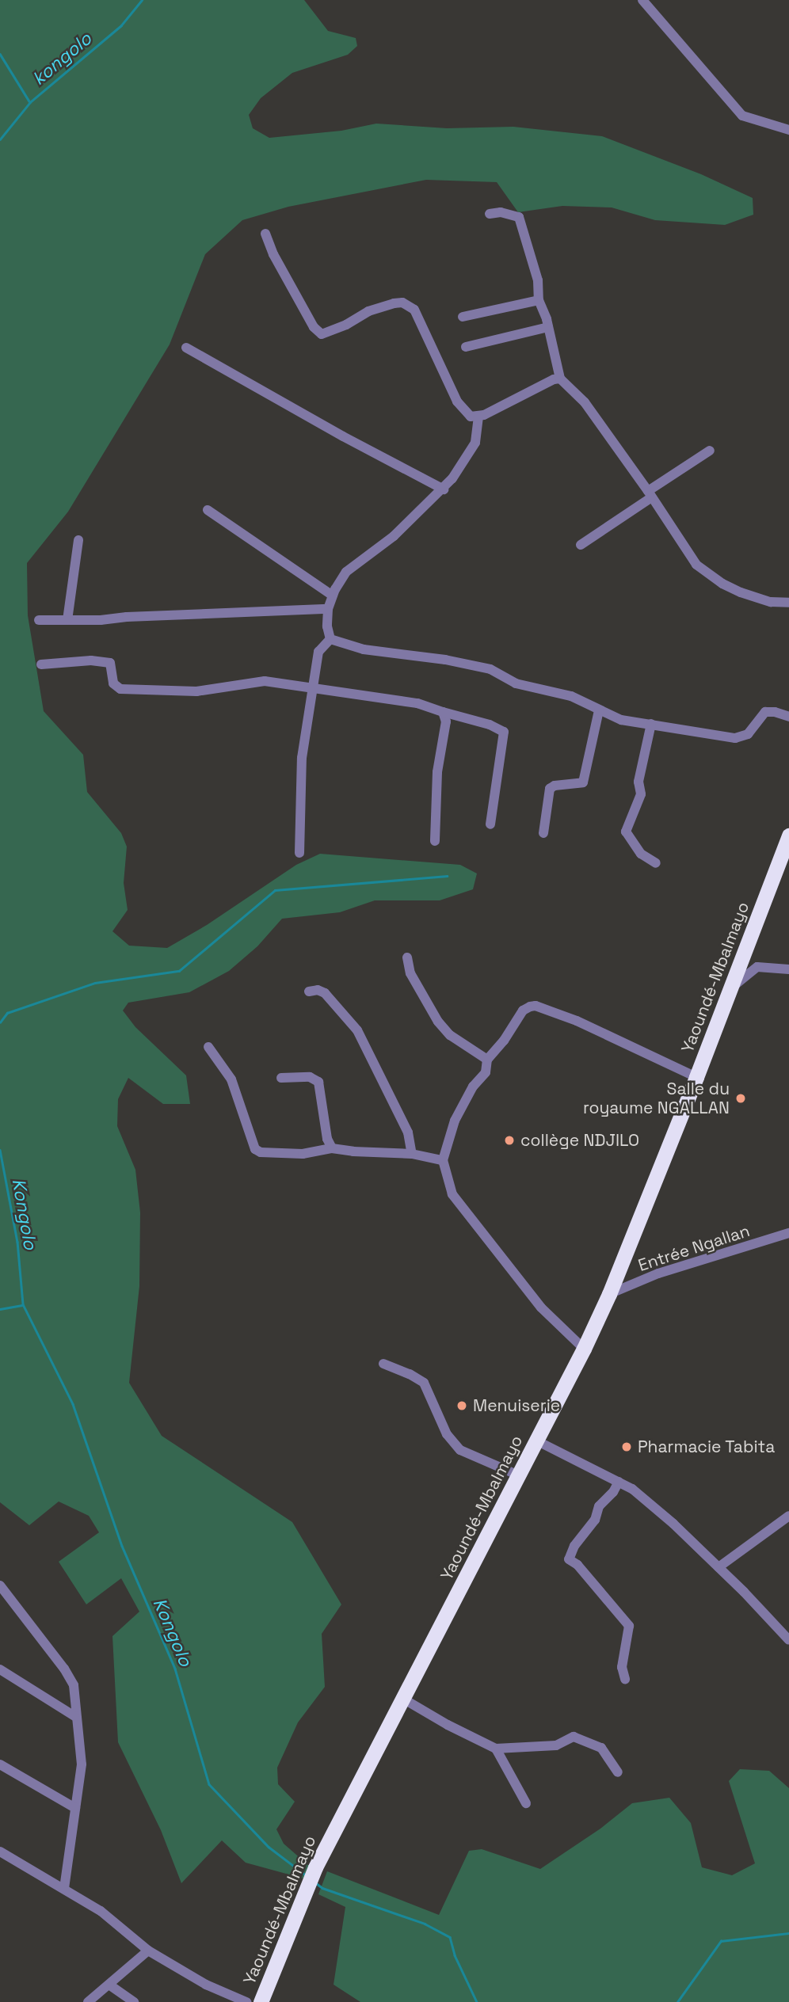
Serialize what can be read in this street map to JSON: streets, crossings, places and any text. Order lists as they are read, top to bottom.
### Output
{
  "streets": {
    "highway": ["Yaoundé-Mbalmayo"],
    "street": ["Entrée Ngallan"]
  },
  "crossings": [
    ["Yaoundé-Mbalmayo", "Entrée Ngallan"]
  ],
  "water": ["kongolo", "Kongolo"],
  "places": [
    "Salle du royaume NGALLAN",
    "collège NDJILO",
    "Menuiserie",
    "Pharmacie Tabita"
  ]
}
